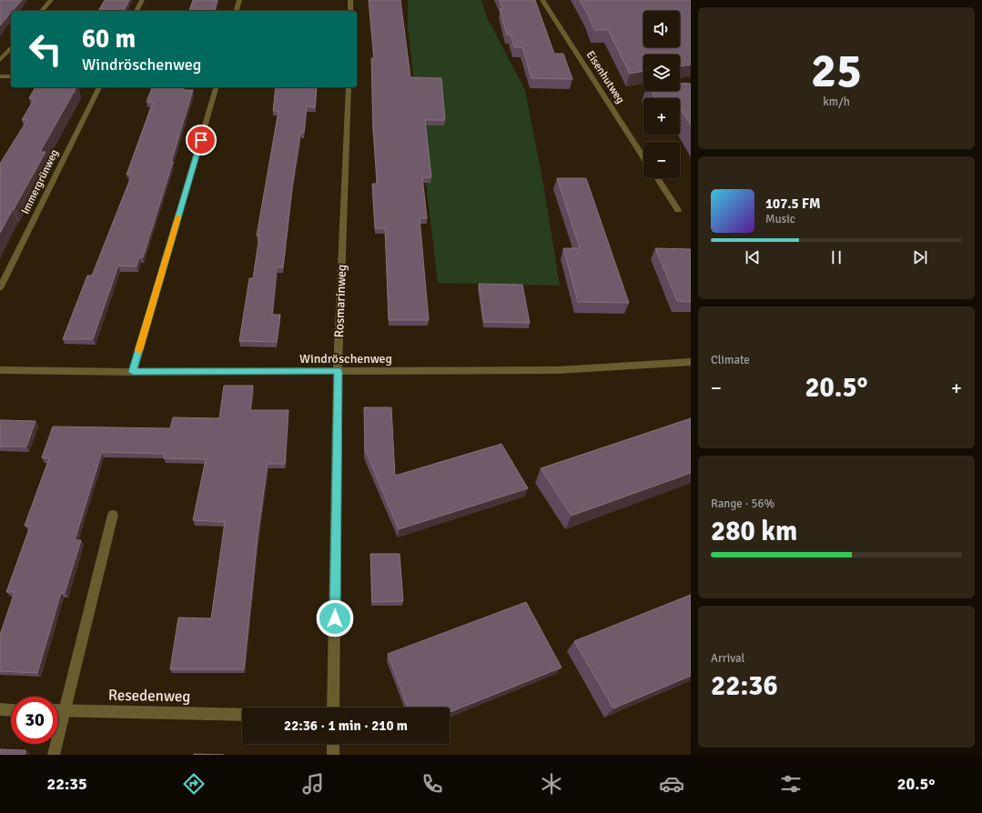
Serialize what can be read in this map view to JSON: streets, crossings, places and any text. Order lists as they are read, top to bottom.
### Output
{
  "streets": {
    "street": [
      "Eisenhutweg",
      "Immergrünweg",
      "Rosmarinweg",
      "Windröschenweg",
      "Resedenweg"
    ]
  },
  "crossings": [
    ["Rosmarinweg", "Windröschenweg"]
  ],
  "page": {
    "tile": [
      ["25", "km/h"],
      "Climate",
      ["Range · 56%", "280 km"],
      ["Arrival", "22:36"]
    ],
    "map_buttons": ["+", "−"],
    "turn": ["60 m", "Windröschenweg"],
    "song": ["107.5 FM", "Music"],
    "heat": ["−", "20.5°", "+"],
    "limit": "30",
    "trip": "22:36 · 1 min · 210 m",
    "tabs": ["22:35", "20.5°"]
  }
}
